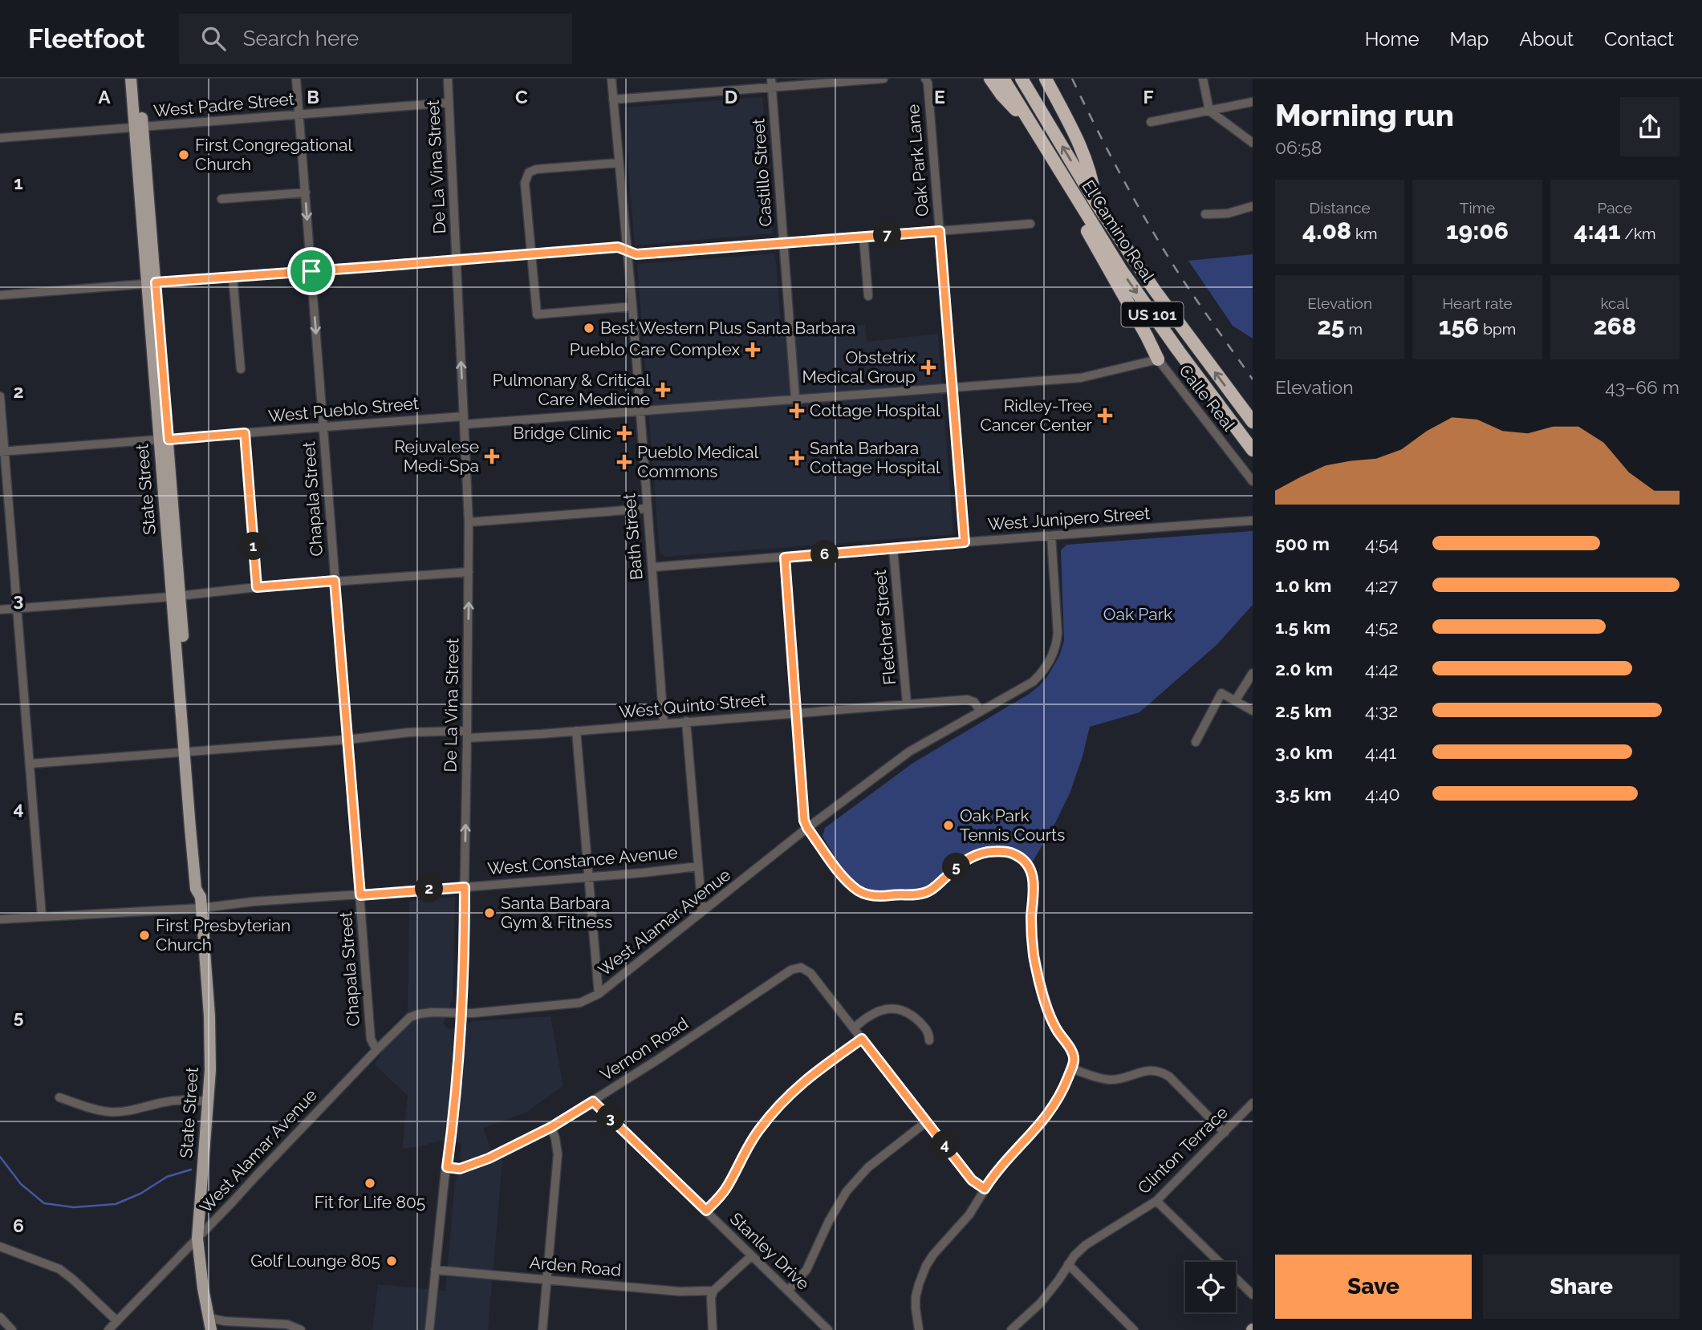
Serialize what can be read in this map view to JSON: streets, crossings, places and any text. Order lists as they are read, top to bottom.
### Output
{
  "streets": {
    "highway": ["El Camino Real", "US 101"],
    "main road": ["State Street"],
    "street": [
      "West Padre Street",
      "Oak Park Lane",
      "De La Vina Street",
      "Castillo Street",
      "Calle Real",
      "West Pueblo Street",
      "Chapala Street",
      "West Junipero Street",
      "Bath Street",
      "Fletcher Street",
      "West Quinto Street",
      "West Constance Avenue",
      "West Alamar Avenue",
      "Vernon Road",
      "Clinton Terrace",
      "Stanley Drive",
      "Arden Road"
    ]
  },
  "crossings": [
    ["West Padre Street", "De La Vina Street"],
    ["West Padre Street", "State Street"],
    ["West Padre Street", "Chapala Street"],
    ["Oak Park Lane", "West Pueblo Street"],
    ["Oak Park Lane", "West Junipero Street"],
    ["De La Vina Street", "West Pueblo Street"],
    ["De La Vina Street", "West Quinto Street"],
    ["De La Vina Street", "West Constance Avenue"],
    ["De La Vina Street", "West Alamar Avenue"],
    ["De La Vina Street", "Vernon Road"],
    ["De La Vina Street", "Arden Road"],
    ["Castillo Street", "West Pueblo Street"],
    ["Calle Real", "West Pueblo Street"],
    ["West Pueblo Street", "State Street"],
    ["West Pueblo Street", "Chapala Street"],
    ["West Pueblo Street", "Bath Street"],
    ["State Street", "West Quinto Street"],
    ["State Street", "West Constance Avenue"],
    ["State Street", "West Alamar Avenue"],
    ["Chapala Street", "West Quinto Street"],
    ["Chapala Street", "West Constance Avenue"],
    ["Chapala Street", "West Alamar Avenue"],
    ["West Junipero Street", "Bath Street"],
    ["West Junipero Street", "Fletcher Street"],
    ["West Junipero Street", "West Alamar Avenue"],
    ["Bath Street", "West Quinto Street"],
    ["Fletcher Street", "West Quinto Street"],
    ["West Quinto Street", "West Alamar Avenue"],
    ["Vernon Road", "Stanley Drive"]
  ],
  "one_way": ["De La Vina Street"],
  "parks": ["Oak Park"],
  "places": {
    "other": [
      "First Congregational Church",
      "Best Western Plus Santa Barbara",
      "Oak Park Tennis Courts",
      "Santa Barbara Gym & Fitness",
      "First Presbyterian Church",
      "Fit for Life 805",
      "Golf Lounge 805"
    ],
    "health": [
      "Pueblo Care Complex",
      "Obstetrix Medical Group",
      "Pulmonary & Critical Care Medicine",
      "Cottage Hospital",
      "Ridley-Tree Cancer Center",
      "Bridge Clinic",
      "Rejuvalese Medi-Spa",
      "Santa Barbara Cottage Hospital",
      "Pueblo Medical Commons"
    ]
  },
  "page": {
    "header": "Fleetfoot",
    "search": "Search here",
    "nav": [
      "Home",
      "Map",
      "About",
      "Contact"
    ],
    "heading": ["Morning run", "06:58"],
    "stats": [
      ["Distance", "4.08 km"],
      ["Time", "19:06"],
      ["Pace", "4:41 /km"],
      ["Elevation", "25 m"],
      ["Heart rate", "156 bpm"],
      ["kcal", "268"]
    ],
    "pins": [
      "7",
      "1",
      "6",
      "5",
      "2",
      "3",
      "4"
    ],
    "chart": ["Elevation", "43–66 m"],
    "list": [
      {
        "name": "500 m",
        "note": "4:54"
      },
      {
        "name": "1.0 km",
        "note": "4:27"
      },
      {
        "name": "1.5 km",
        "note": "4:52"
      },
      {
        "name": "2.0 km",
        "note": "4:42"
      },
      {
        "name": "2.5 km",
        "note": "4:32"
      },
      {
        "name": "3.0 km",
        "note": "4:41"
      },
      {
        "name": "3.5 km",
        "note": "4:40"
      }
    ],
    "buttons": ["Save", "Share"]
  },
  "grid": {
    "columns": [
      "A",
      "B",
      "C",
      "D",
      "E",
      "F"
    ],
    "rows": [
      "1",
      "2",
      "3",
      "4",
      "5",
      "6"
    ]
  }
}
